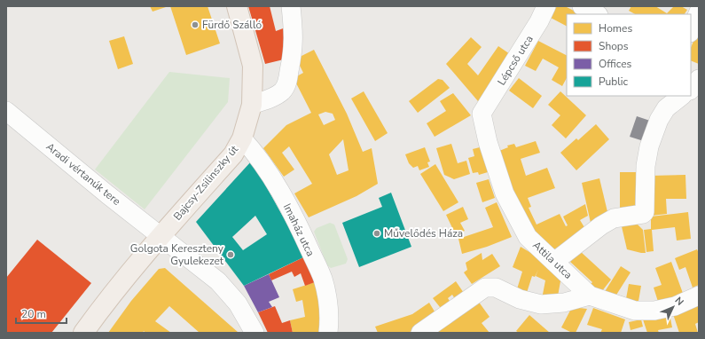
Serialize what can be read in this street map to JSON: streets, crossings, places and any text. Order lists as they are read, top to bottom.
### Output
{
  "streets": {
    "main road": ["Bajcsy-Zsilinszky út"],
    "street": [
      "Lépcső utca",
      "Aradi vértanúk tere",
      "Imaház utca",
      "Attila utca"
    ]
  },
  "crossings": [
    ["Lépcső utca", "Attila utca"],
    ["Aradi vértanúk tere", "Bajcsy-Zsilinszky út"],
    ["Bajcsy-Zsilinszky út", "Imaház utca"]
  ],
  "places": ["Fürdő Szálló", "Művelődés Háza", "Golgota Kereszteny Gyulekezet"],
  "legend": [
    "Homes",
    "Shops",
    "Offices",
    "Public"
  ],
  "scale_bar": "20 m",
  "north": "top right"
}
